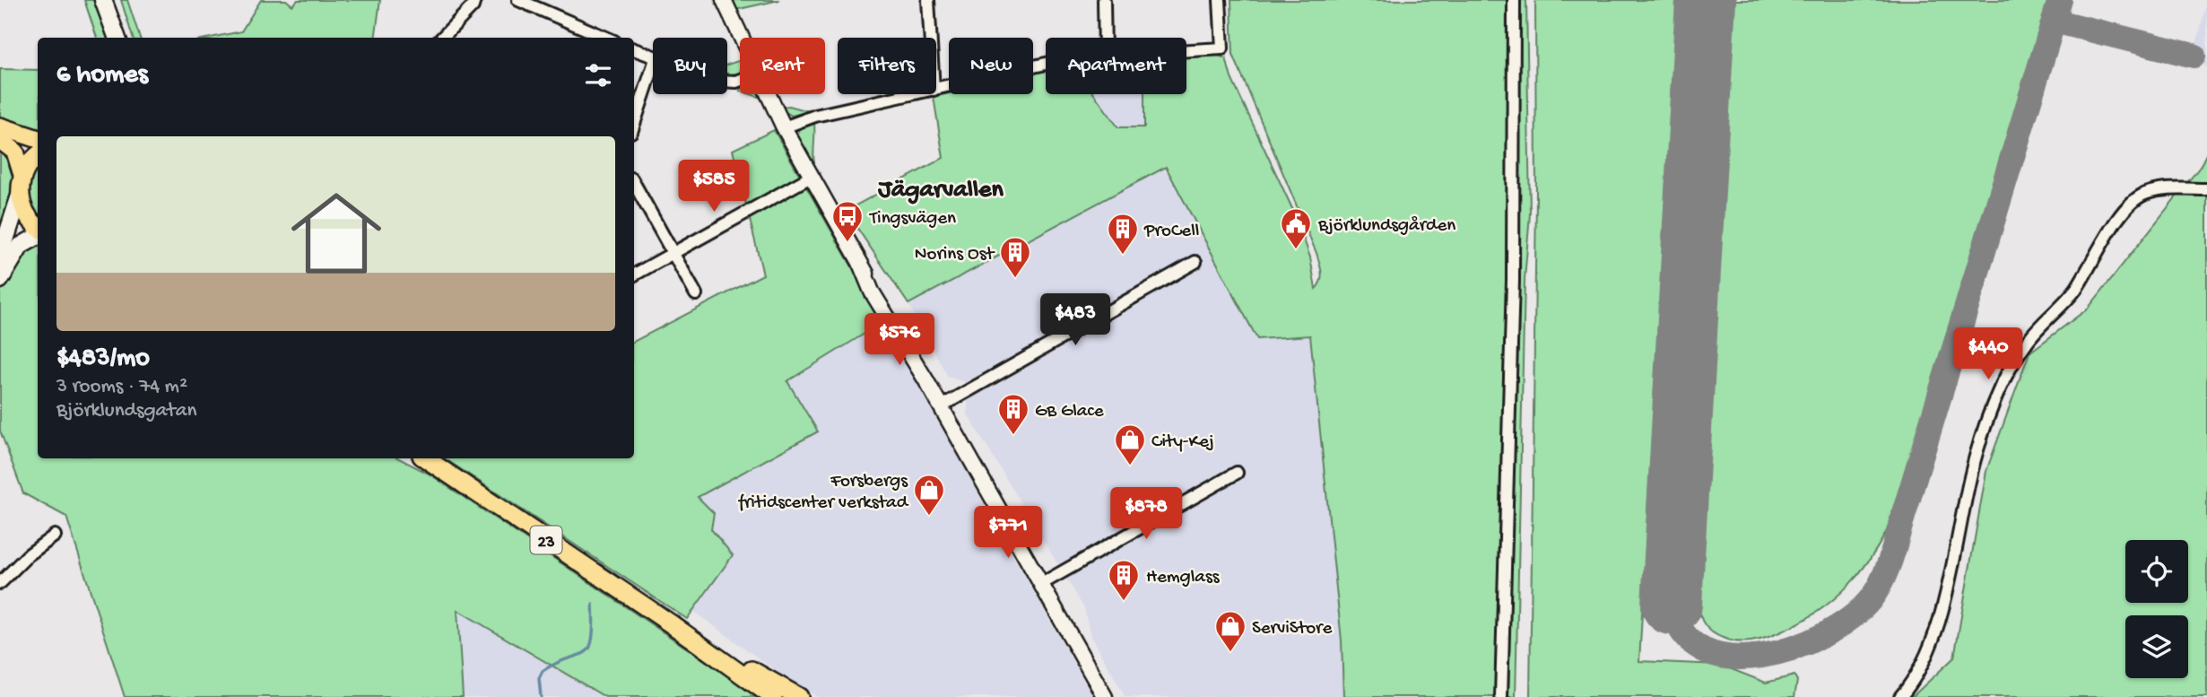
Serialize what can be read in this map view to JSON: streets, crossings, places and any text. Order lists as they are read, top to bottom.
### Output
{
  "streets": {
    "main road": ["23"]
  },
  "districts": ["Jägarvallen"],
  "places": {
    "bus stop": ["Tingsvägen"],
    "public building": ["Björklundsgården"],
    "building": [
      "ProCell",
      "Norins Ost",
      "GB Glace",
      "Hemglass"
    ],
    "shop": ["City-Kej", "Forsbergs fritidscenter verkstad", "ServiStore"]
  },
  "page": {
    "chip": [
      "Buy",
      "Rent",
      "Filters",
      "New",
      "Apartment"
    ],
    "heading": "6 homes",
    "list": [
      {
        "name": "$483/mo",
        "note": "3 rooms · 74 m² · Björklundsgatan"
      }
    ],
    "price": [
      "$585",
      "$483",
      "$576",
      "$440",
      "$878",
      "$771"
    ]
  }
}
